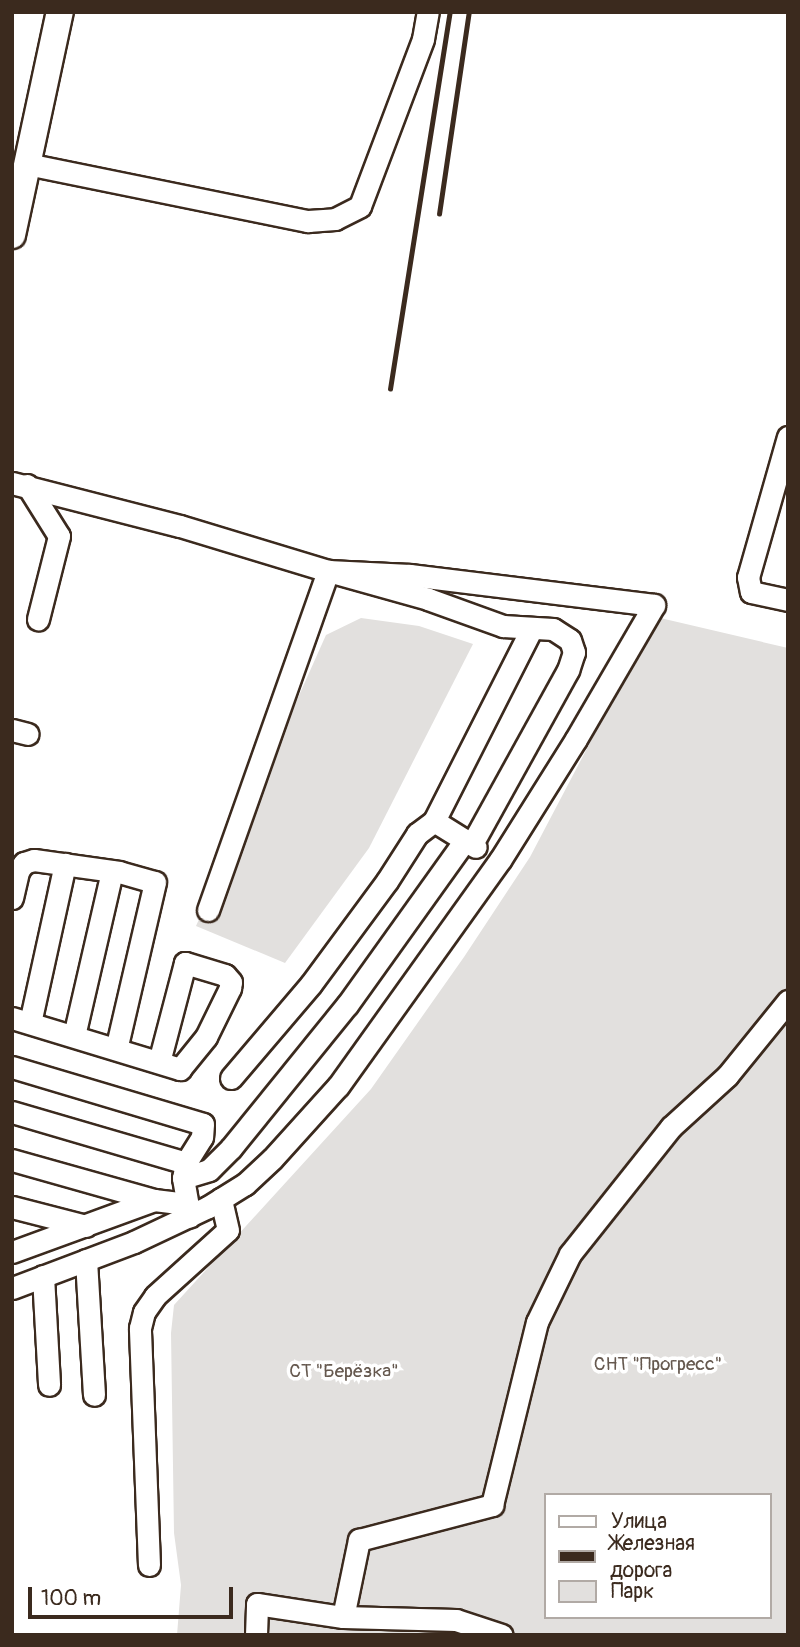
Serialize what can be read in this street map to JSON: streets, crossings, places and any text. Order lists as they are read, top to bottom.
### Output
{
  "parks": ["СНТ \"Прогресс\"", "СТ \"Берёзка\""],
  "legend": ["Улица", "Железная дорога", "Парк"],
  "scale_bar": "100 m"
}
